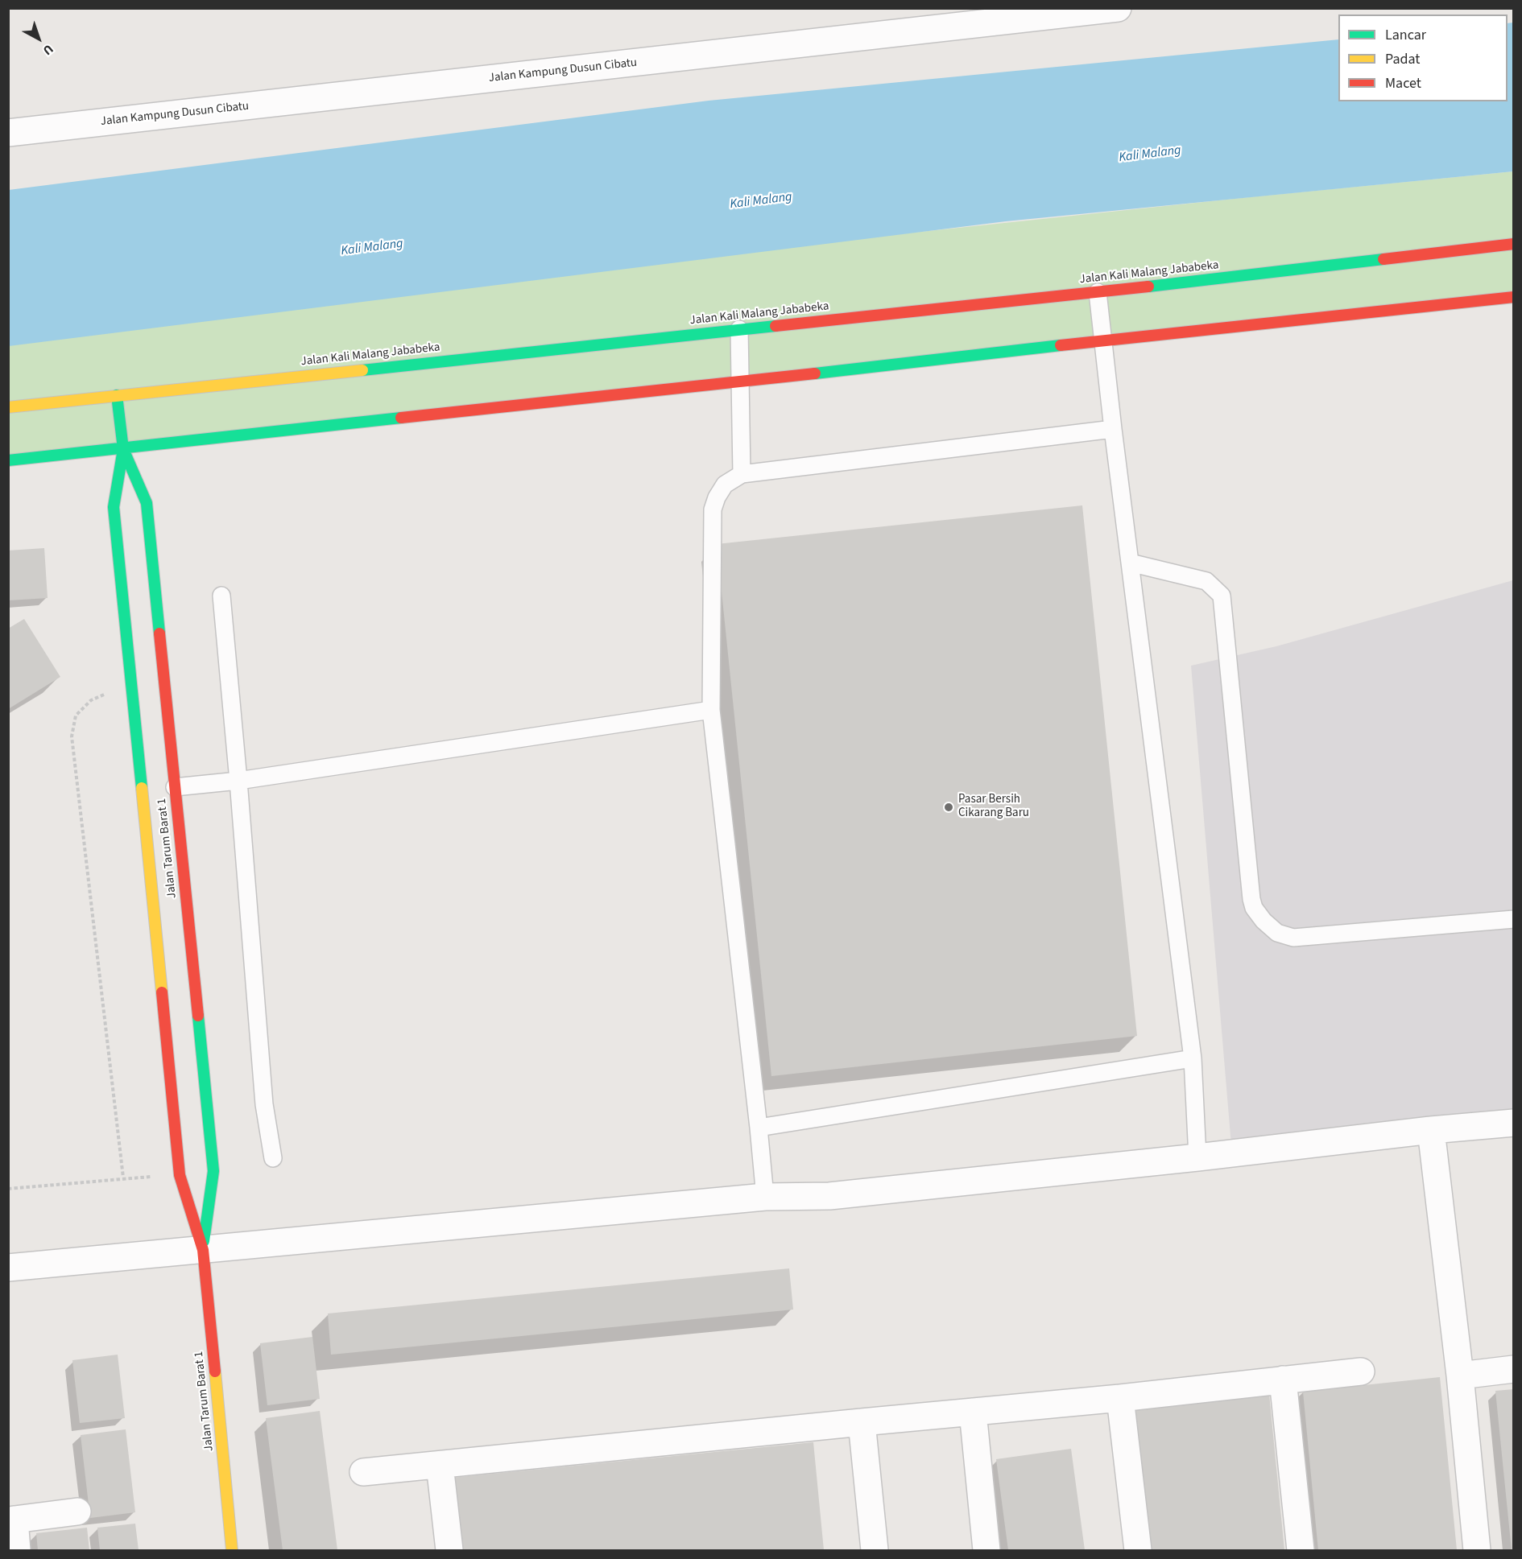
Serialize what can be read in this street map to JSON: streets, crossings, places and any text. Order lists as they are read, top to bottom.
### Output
{
  "streets": {
    "main road": ["Jalan Kali Malang Jababeka", "Jalan Tarum Barat 1"],
    "street": ["Jalan Kampung Dusun Cibatu"]
  },
  "crossings": [
    ["Jalan Kali Malang Jababeka", "Jalan Tarum Barat 1"]
  ],
  "water": ["Kali Malang"],
  "places": ["Pasar Bersih Cikarang Baru"],
  "legend": ["Lancar", "Padat", "Macet"],
  "north": "bottom right"
}
